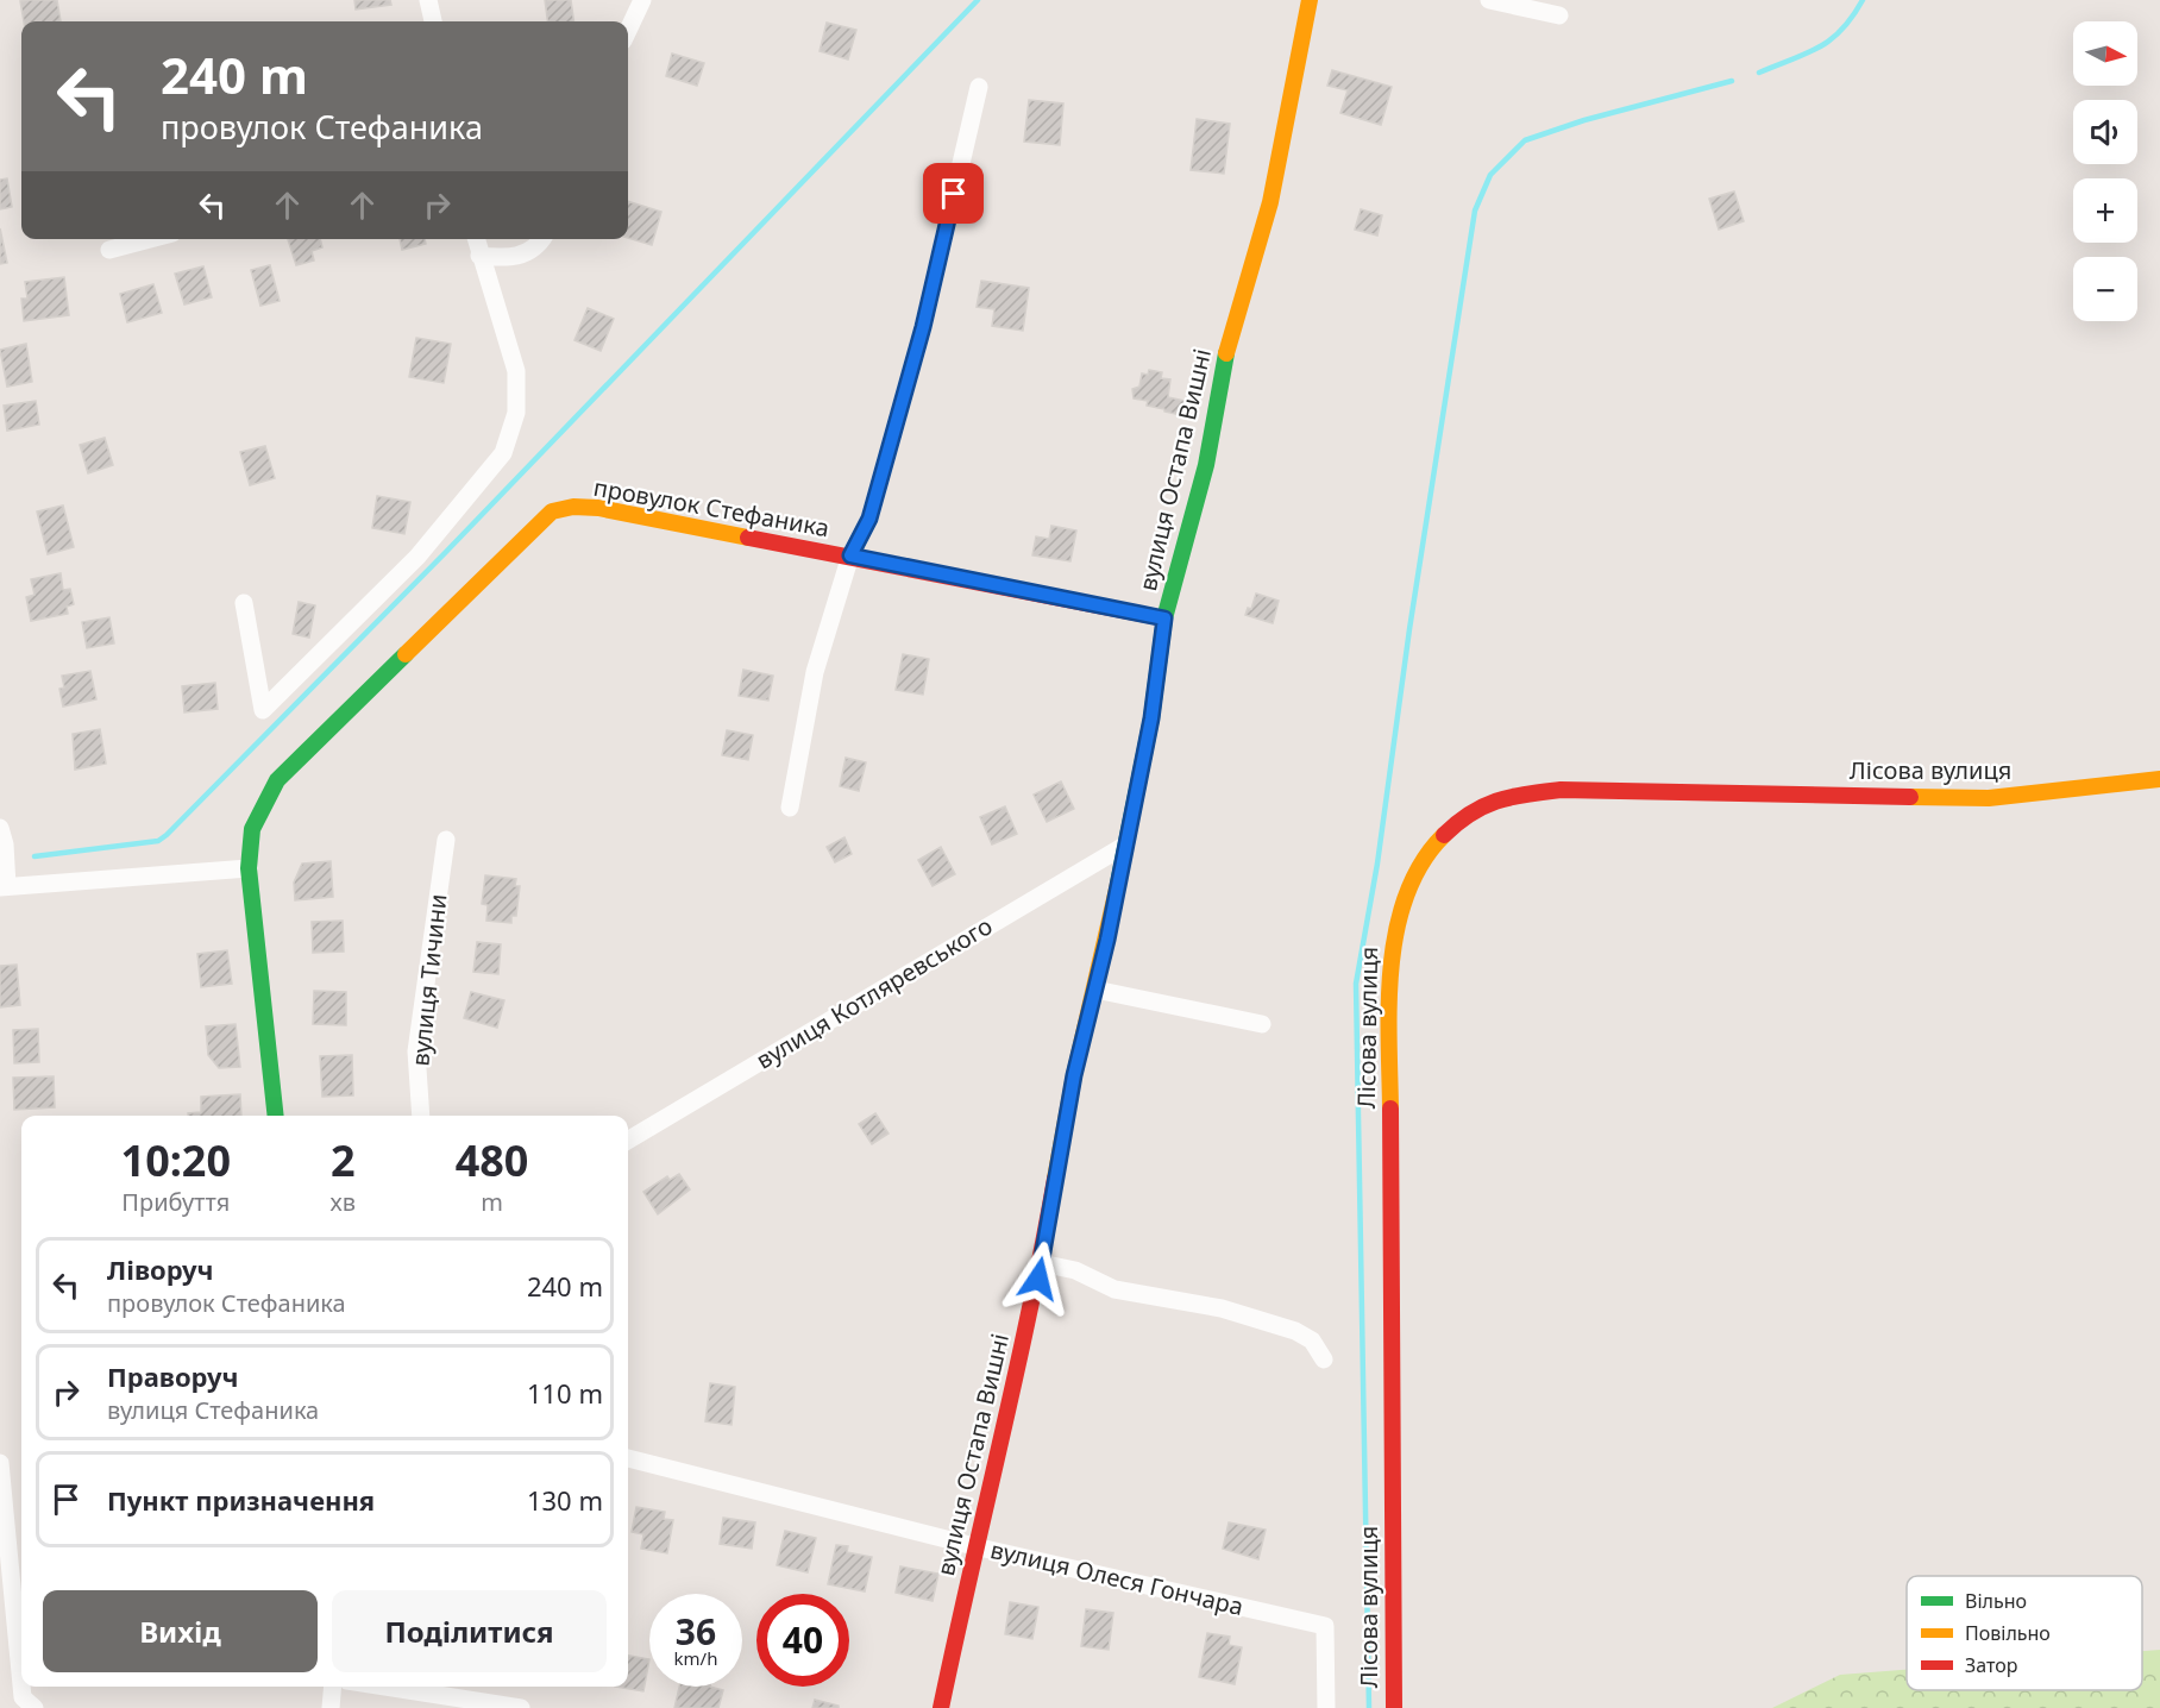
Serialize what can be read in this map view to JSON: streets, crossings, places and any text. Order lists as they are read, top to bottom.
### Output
{
  "streets": {
    "street": [
      "вулиця Остапа Вишні",
      "провулок Стефаника",
      "Лісова вулиця",
      "вулиця Тичини",
      "вулиця Котляревського",
      "вулиця Олеся Гончара"
    ]
  },
  "crossings": [
    ["вулиця Остапа Вишні", "провулок Стефаника"],
    ["вулиця Остапа Вишні", "вулиця Котляревського"],
    ["вулиця Остапа Вишні", "вулиця Олеся Гончара"]
  ],
  "legend": ["Вільно", "Повільно", "Затор"],
  "north": "right",
  "page": {
    "map_buttons": ["+", "−"],
    "turn": ["240 m", "провулок Стефаника"],
    "eta": [
      "10:20",
      "Прибуття",
      "2",
      "хв",
      "480",
      "m"
    ],
    "list": [
      {
        "name": "Ліворуч",
        "note": "провулок Стефаника",
        "value": "240 m"
      },
      {
        "name": "Праворуч",
        "note": "вулиця Стефаника",
        "value": "110 m"
      },
      {
        "name": "Пункт призначення",
        "value": "130 m"
      }
    ],
    "buttons": ["Вихід", "Поділитися"],
    "speed": "36 km/h",
    "limit": "40"
  }
}
